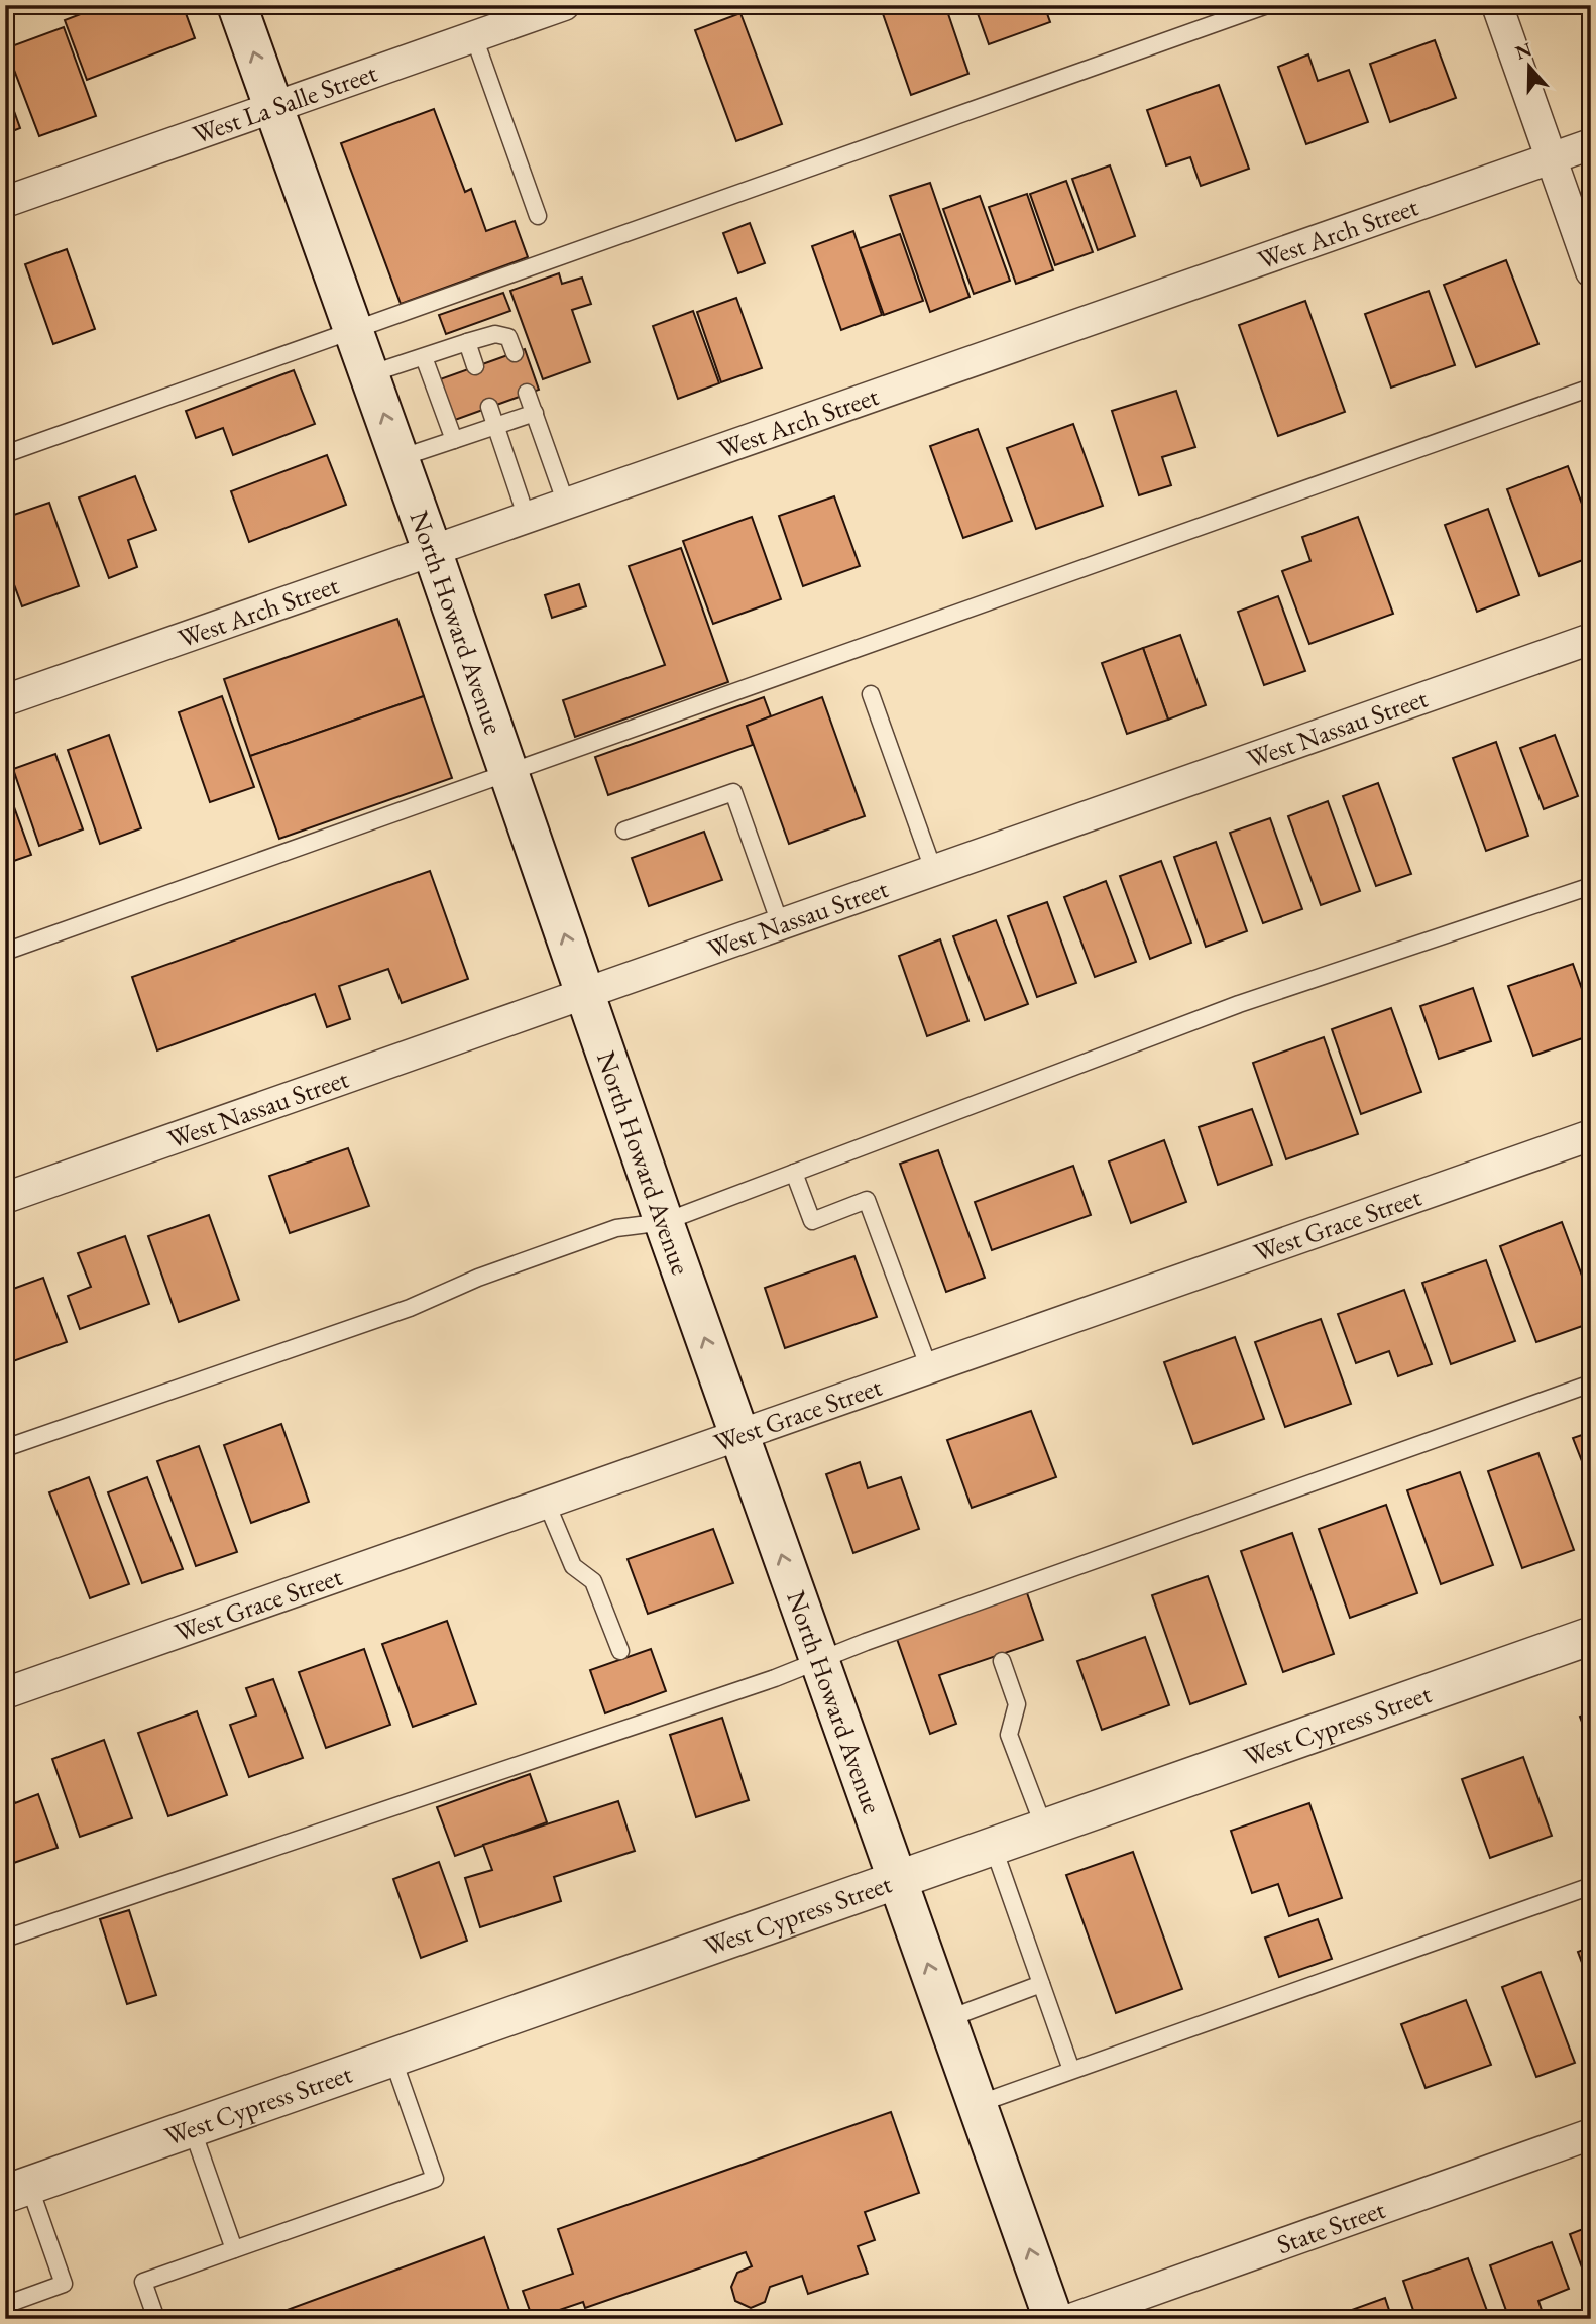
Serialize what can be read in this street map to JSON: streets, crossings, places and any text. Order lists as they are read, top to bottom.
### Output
{
  "streets": {
    "main road": ["North Howard Avenue"],
    "street": [
      "West La Salle Street",
      "West Arch Street",
      "West Nassau Street",
      "West Grace Street",
      "West Cypress Street",
      "State Street"
    ]
  },
  "crossings": [
    ["West La Salle Street", "North Howard Avenue"],
    ["West Arch Street", "North Howard Avenue"],
    ["North Howard Avenue", "West Nassau Street"],
    ["North Howard Avenue", "West Grace Street"],
    ["North Howard Avenue", "West Cypress Street"]
  ],
  "one_way": ["North Howard Avenue"],
  "north": "top"
}
